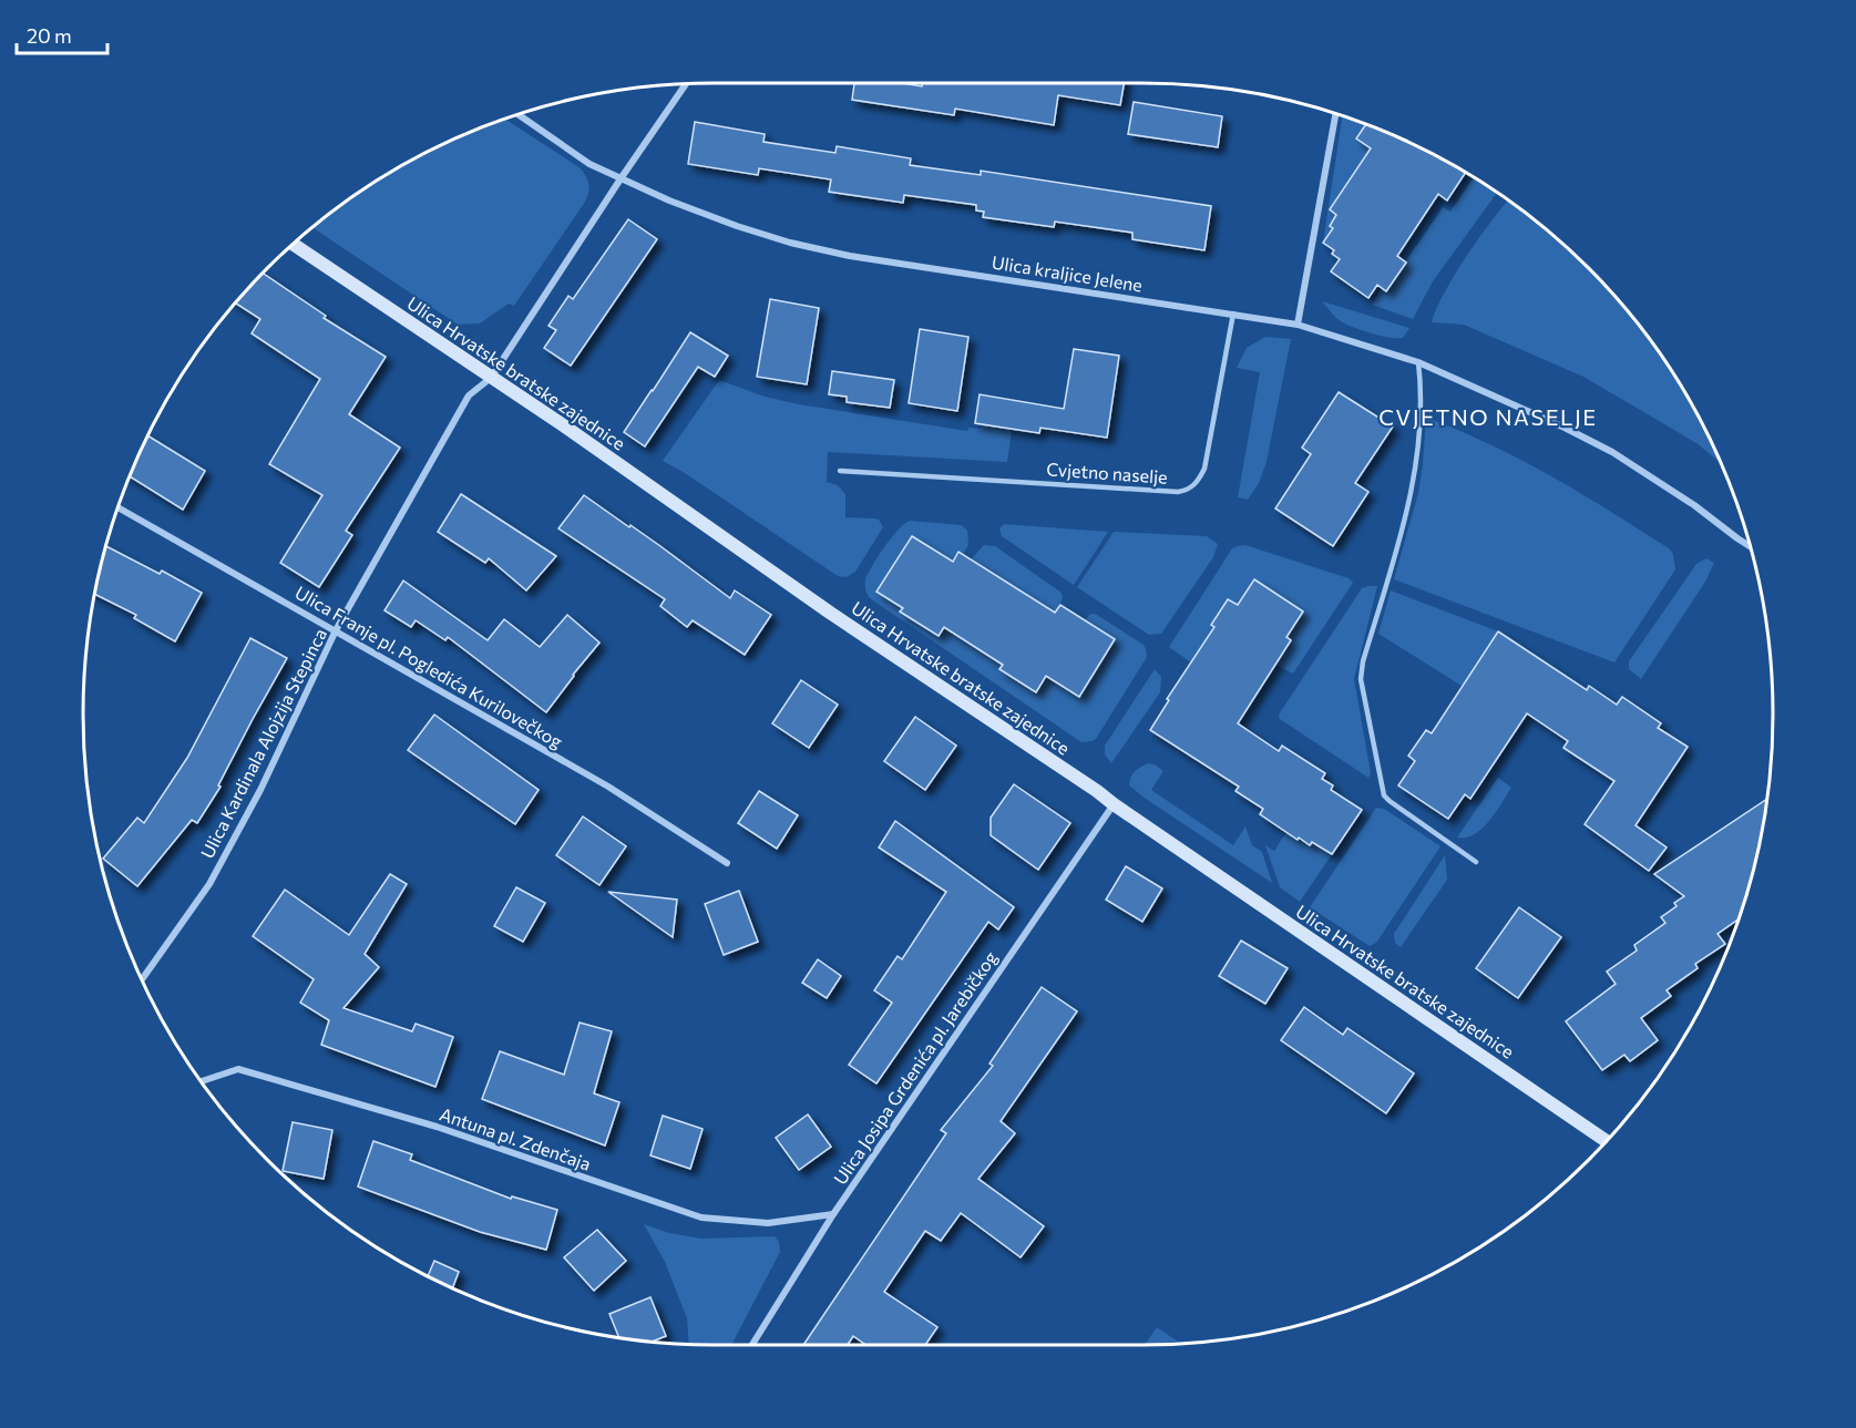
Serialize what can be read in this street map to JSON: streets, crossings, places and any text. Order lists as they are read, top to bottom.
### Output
{
  "streets": {
    "street": [
      "Ulica kraljice Jelene",
      "Ulica Hrvatske bratske zajednice",
      "Ulica Franje pl. Pogledića Kurilovečkog",
      "Ulica Kardinala Alojzija Stepinca",
      "Ulica Josipa Grdenića pl. Jarebičkog",
      "Antuna pl. Zdenčaja"
    ],
    "lane": ["Cvjetno naselje"]
  },
  "crossings": [
    ["Ulica kraljice Jelene", "Cvjetno naselje"],
    ["Ulica Hrvatske bratske zajednice", "Ulica Kardinala Alojzija Stepinca"],
    ["Ulica Hrvatske bratske zajednice", "Ulica Josipa Grdenića pl. Jarebičkog"],
    ["Ulica Franje pl. Pogledića Kurilovečkog", "Ulica Kardinala Alojzija Stepinca"],
    ["Ulica Josipa Grdenića pl. Jarebičkog", "Antuna pl. Zdenčaja"]
  ],
  "districts": ["CVJETNO NASELJE"],
  "scale_bar": "20 m"
}
